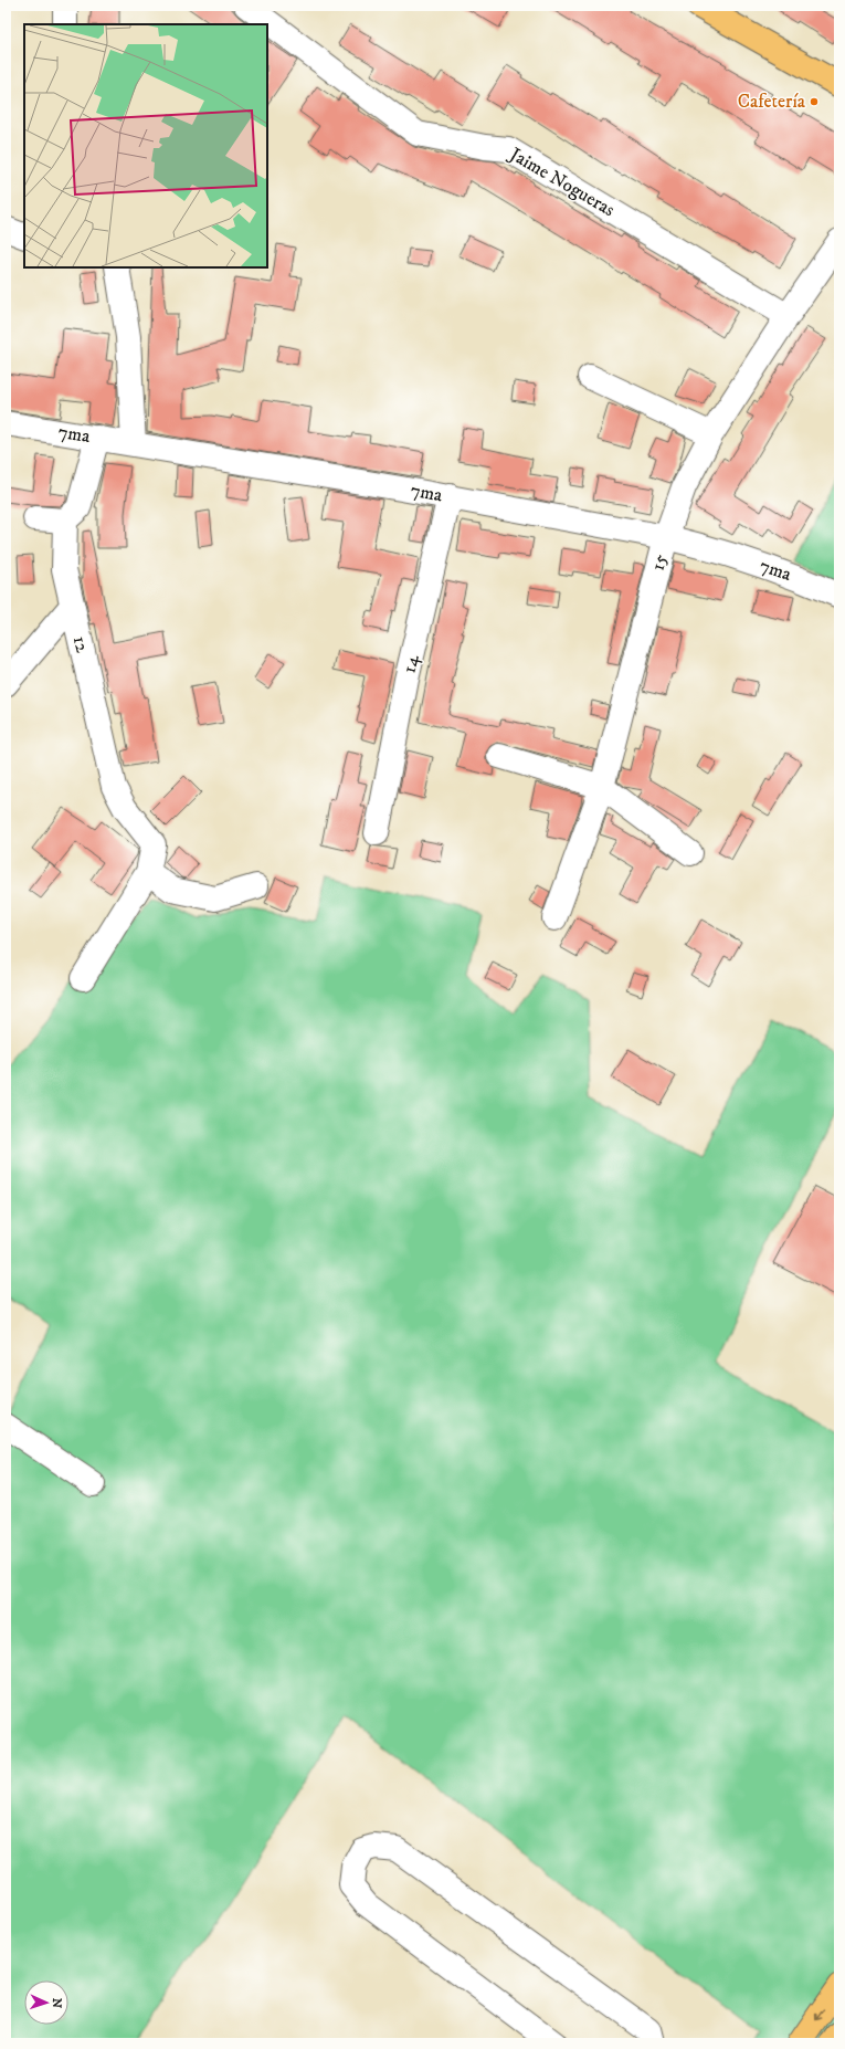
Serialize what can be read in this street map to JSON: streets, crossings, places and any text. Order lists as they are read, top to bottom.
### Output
{
  "streets": {
    "street": [
      "Jaime Nogueras",
      "7ma",
      "15",
      "12",
      "14"
    ]
  },
  "crossings": [
    ["Jaime Nogueras", "15"],
    ["7ma", "15"],
    ["7ma", "14"]
  ],
  "places": ["Cafetería"],
  "north": "right"
}
